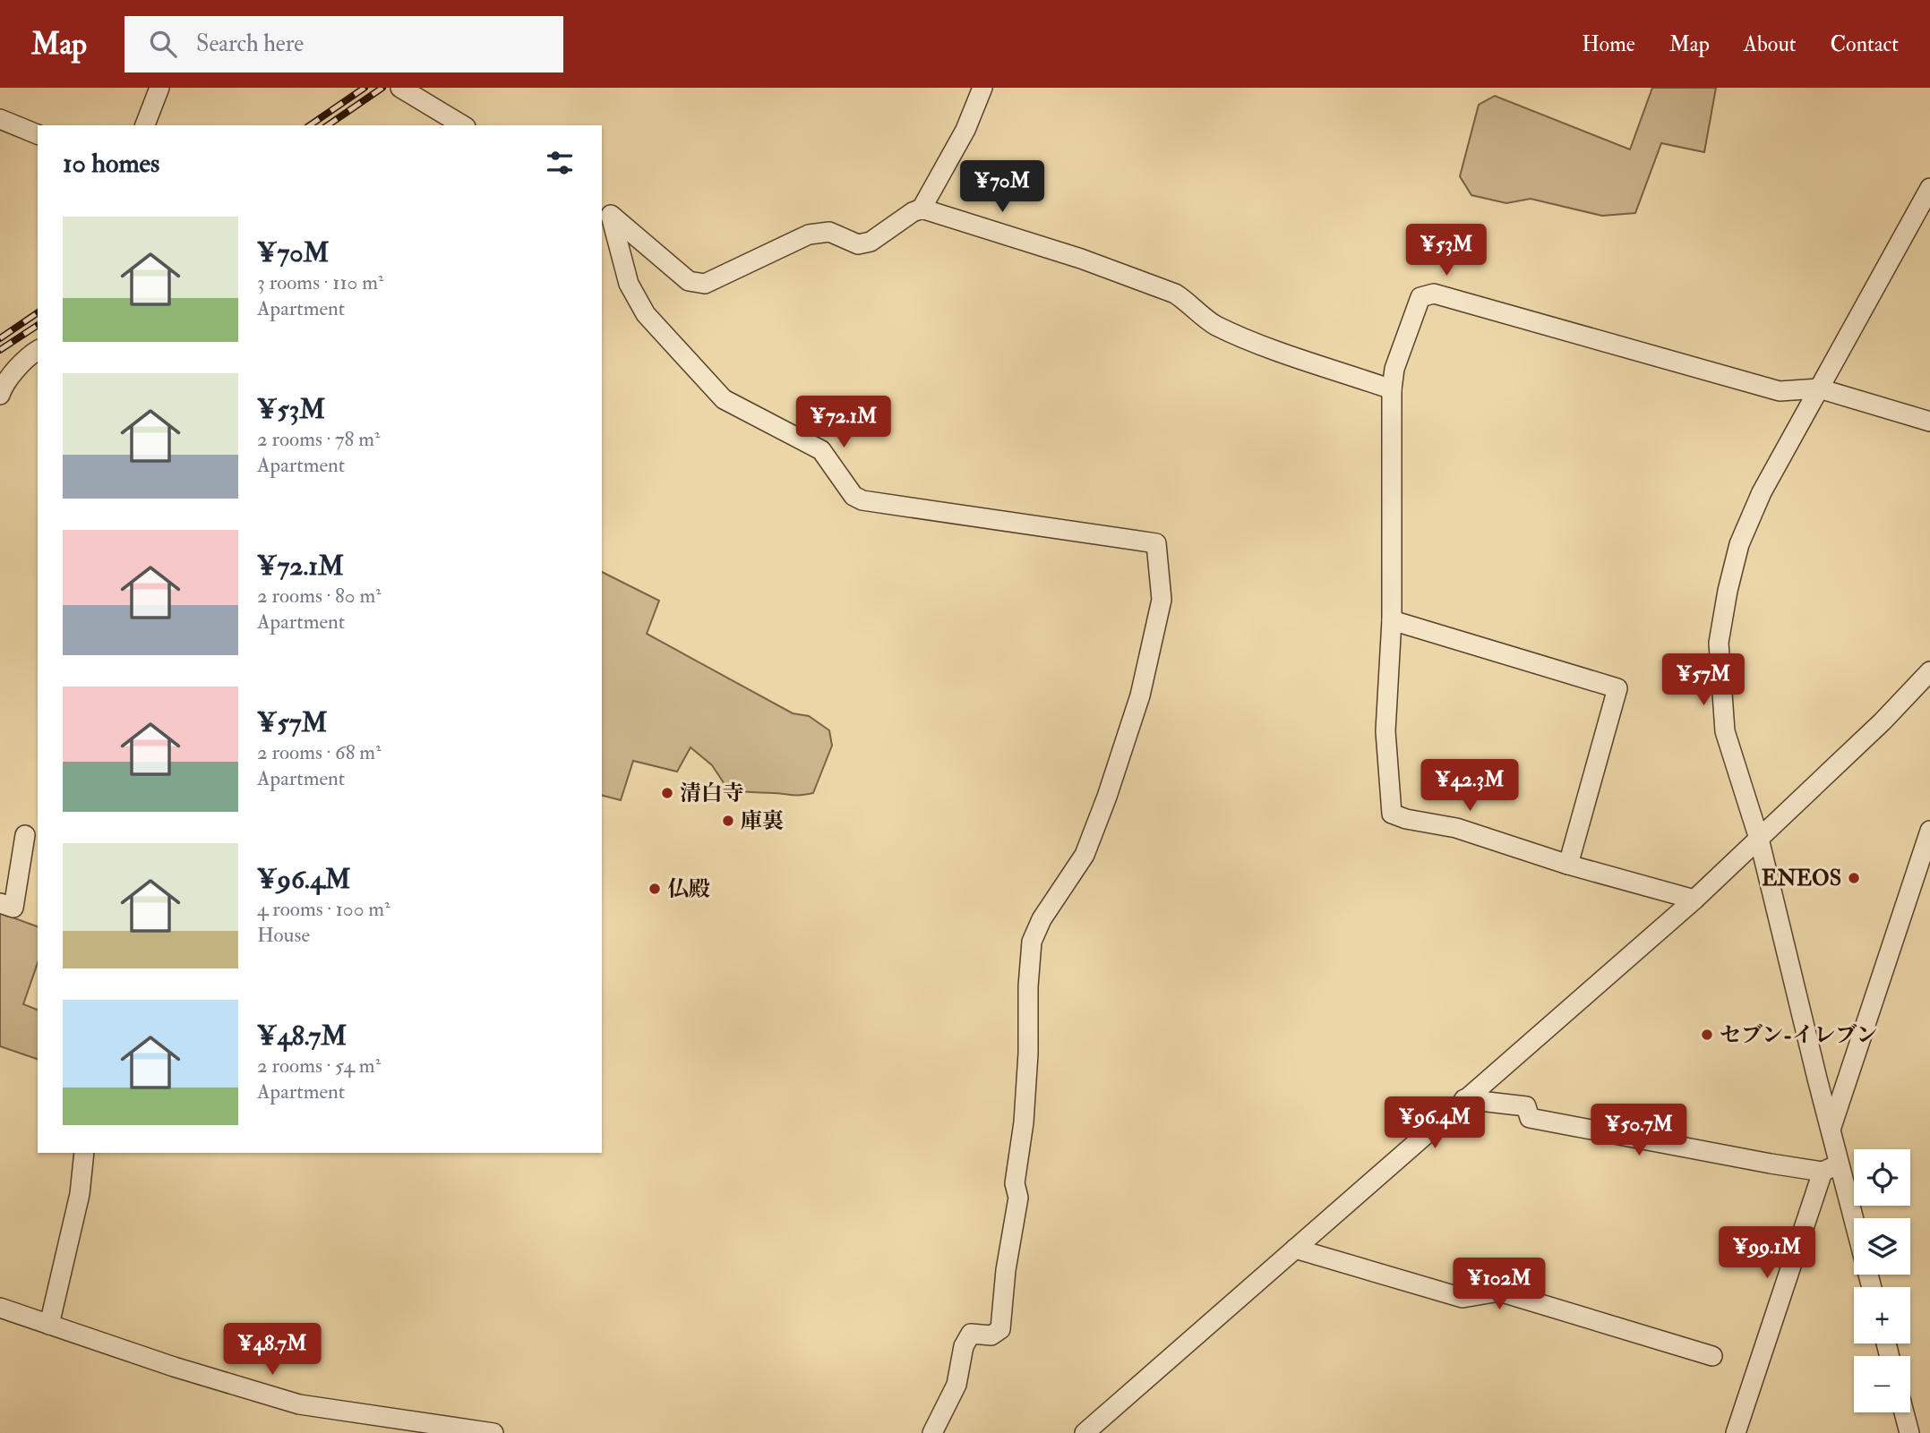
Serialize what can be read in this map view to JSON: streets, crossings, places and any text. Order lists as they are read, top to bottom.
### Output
{
  "places": [
    "清白寺",
    "庫裏",
    "ENEOS",
    "仏殿",
    "セブン-イレブン"
  ],
  "page": {
    "header": "Map",
    "search": "Search here",
    "nav": [
      "Home",
      "Map",
      "About",
      "Contact"
    ],
    "heading": "10 homes",
    "price": [
      "¥70M",
      "¥53M",
      "¥72.1M",
      "¥57M",
      "¥42.3M",
      "¥96.4M",
      "¥50.7M",
      "¥99.1M",
      "¥102M",
      "¥48.7M"
    ],
    "list": [
      {
        "name": "¥70M",
        "note": "3 rooms · 110 m² · Apartment"
      },
      {
        "name": "¥53M",
        "note": "2 rooms · 78 m² · Apartment"
      },
      {
        "name": "¥72.1M",
        "note": "2 rooms · 80 m² · Apartment"
      },
      {
        "name": "¥57M",
        "note": "2 rooms · 68 m² · Apartment"
      },
      {
        "name": "¥96.4M",
        "note": "4 rooms · 100 m² · House"
      },
      {
        "name": "¥48.7M",
        "note": "2 rooms · 54 m² · Apartment"
      }
    ],
    "map_buttons": ["+", "−"]
  }
}
